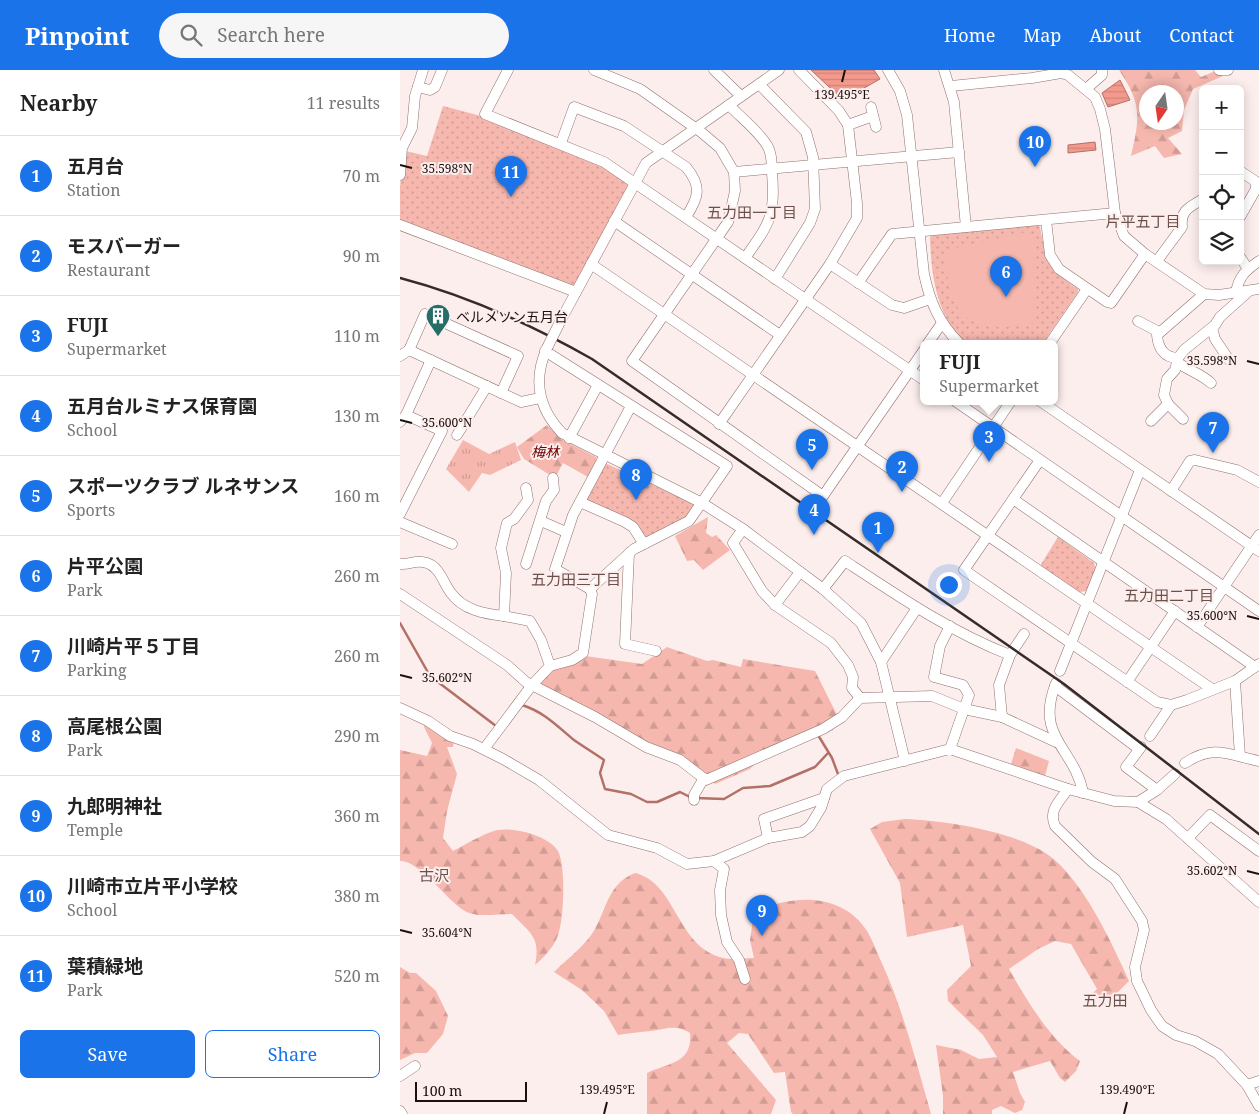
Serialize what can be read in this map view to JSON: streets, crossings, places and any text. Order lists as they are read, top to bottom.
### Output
{
  "districts": [
    "五力田一丁目",
    "片平五丁目",
    "五力田三丁目",
    "五力田二丁目",
    "古沢",
    "五力田"
  ],
  "parks": ["梅林"],
  "places": {
    "building": ["ベルメソン五月台"]
  },
  "scale_bar": "100 m",
  "north": "bottom",
  "page": {
    "header": "Pinpoint",
    "search": "Search here",
    "nav": [
      "Home",
      "Map",
      "About",
      "Contact"
    ],
    "heading": ["Nearby", "11 results"],
    "map_buttons": ["+", "−"],
    "pins": [
      "10",
      "11",
      "6",
      "7",
      "3",
      "5",
      "2",
      "8",
      "4",
      "1",
      "9"
    ],
    "list": [
      {
        "mark": "1",
        "name": "五月台",
        "note": "Station",
        "value": "70 m"
      },
      {
        "mark": "2",
        "name": "モスバーガー",
        "note": "Restaurant",
        "value": "90 m"
      },
      {
        "mark": "3",
        "name": "FUJI",
        "note": "Supermarket",
        "value": "110 m"
      },
      {
        "mark": "4",
        "name": "五月台ルミナス保育園",
        "note": "School",
        "value": "130 m"
      },
      {
        "mark": "5",
        "name": "スポーツクラブ ルネサンス",
        "note": "Sports",
        "value": "160 m"
      },
      {
        "mark": "6",
        "name": "片平公園",
        "note": "Park",
        "value": "260 m"
      },
      {
        "mark": "7",
        "name": "川崎片平５丁目",
        "note": "Parking",
        "value": "260 m"
      },
      {
        "mark": "8",
        "name": "高尾根公園",
        "note": "Park",
        "value": "290 m"
      },
      {
        "mark": "9",
        "name": "九郎明神社",
        "note": "Temple",
        "value": "360 m"
      },
      {
        "mark": "10",
        "name": "川崎市立片平小学校",
        "note": "School",
        "value": "380 m"
      },
      {
        "mark": "11",
        "name": "葉積緑地",
        "note": "Park",
        "value": "520 m"
      }
    ],
    "popup": ["FUJI", "Supermarket"],
    "buttons": ["Save", "Share"],
    "scale": "100 m"
  },
  "coordinates": [
    "139.495°E",
    "35.598°N",
    "35.600°N",
    "35.602°N",
    "35.604°N",
    "139.490°E"
  ]
}
